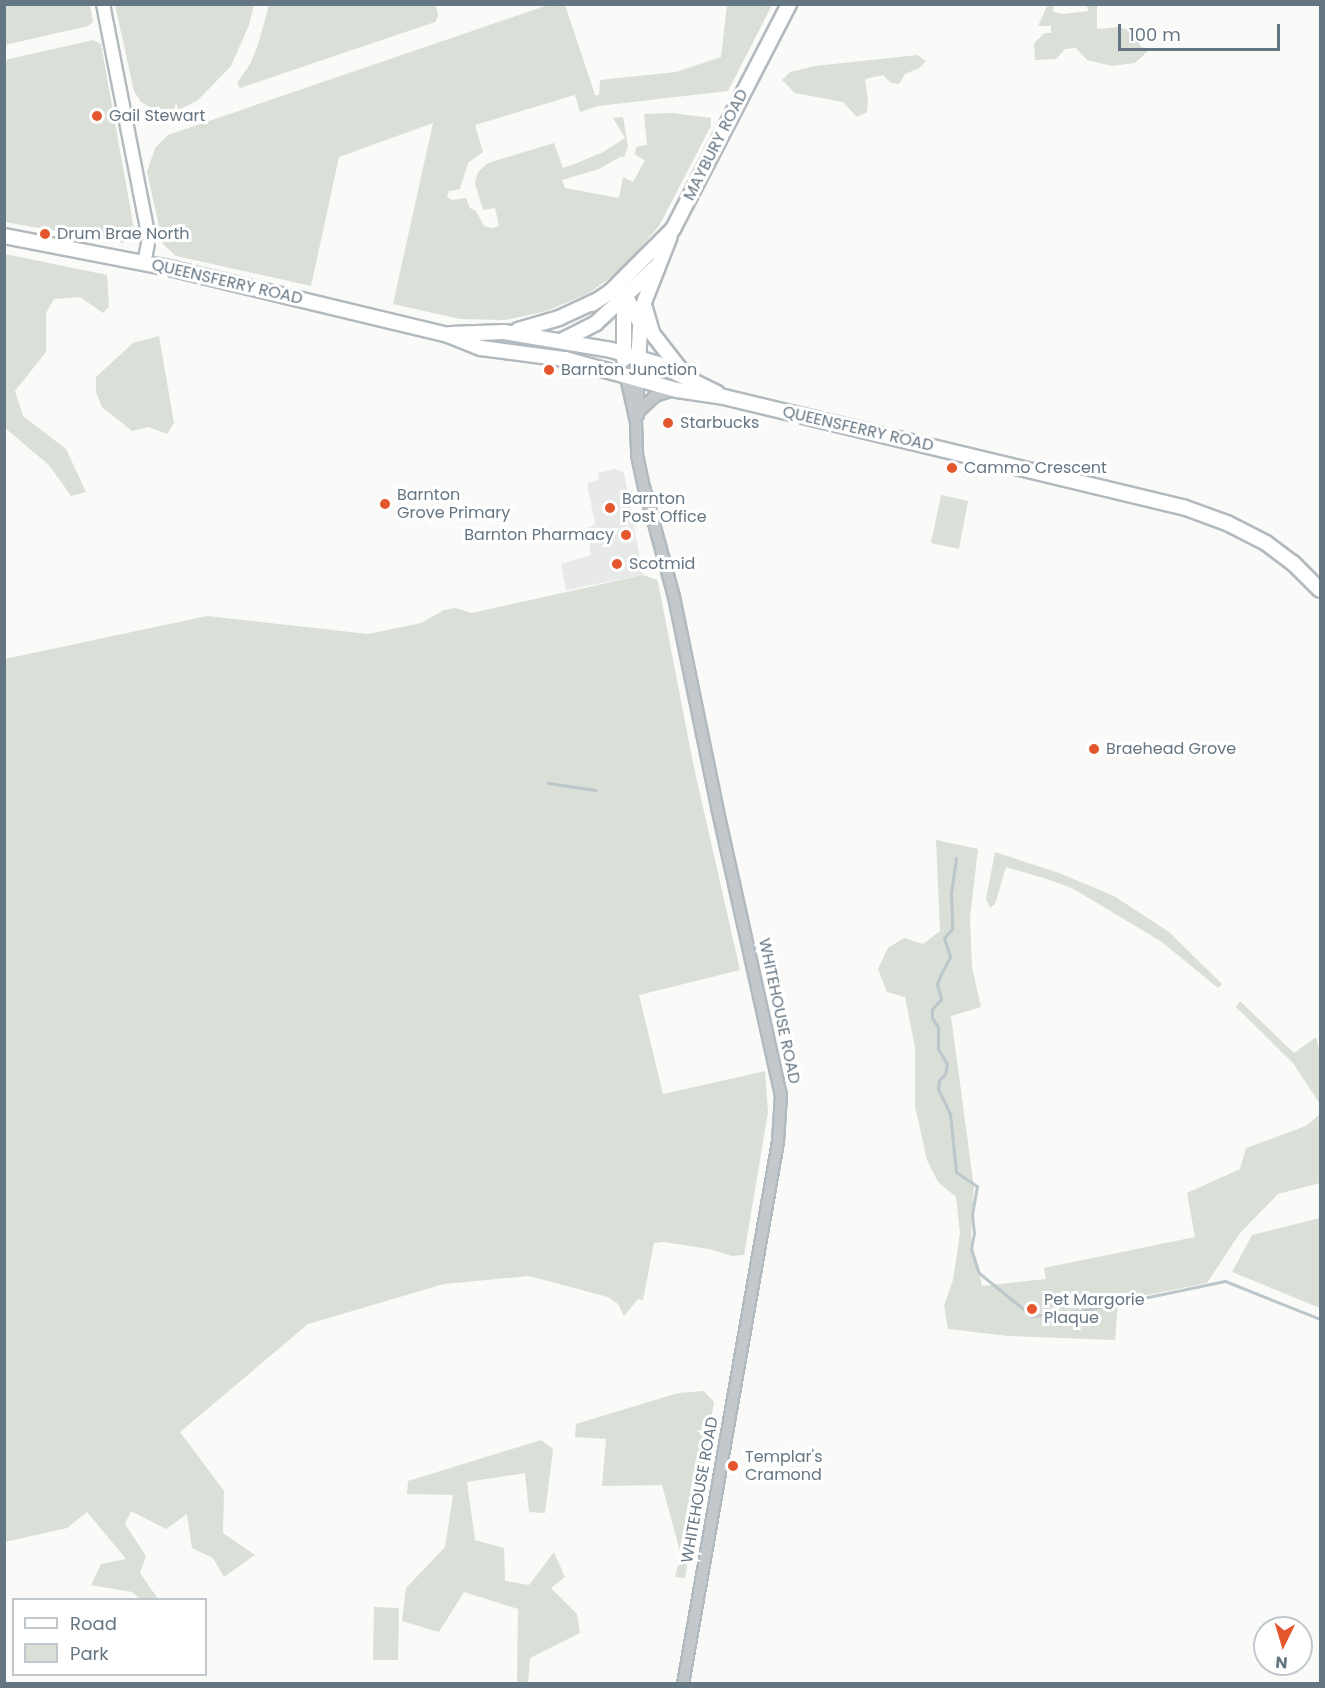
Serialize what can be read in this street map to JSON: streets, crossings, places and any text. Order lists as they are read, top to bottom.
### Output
{
  "streets": {
    "main road": ["MAYBURY ROAD", "QUEENSFERRY ROAD"],
    "street": ["WHITEHOUSE ROAD"]
  },
  "crossings": [
    ["QUEENSFERRY ROAD", "WHITEHOUSE ROAD"]
  ],
  "places": [
    "Gail Stewart",
    "Drum Brae North",
    "Barnton Junction",
    "Starbucks",
    "Cammo Crescent",
    "Barnton Grove Primary",
    "Barnton Post Office",
    "Barnton Pharmacy",
    "Scotmid",
    "Braehead Grove",
    "Pet Margorie Plaque",
    "Templar's Cramond"
  ],
  "legend": ["Road", "Park"],
  "scale_bar": "100 m",
  "north": "bottom"
}
